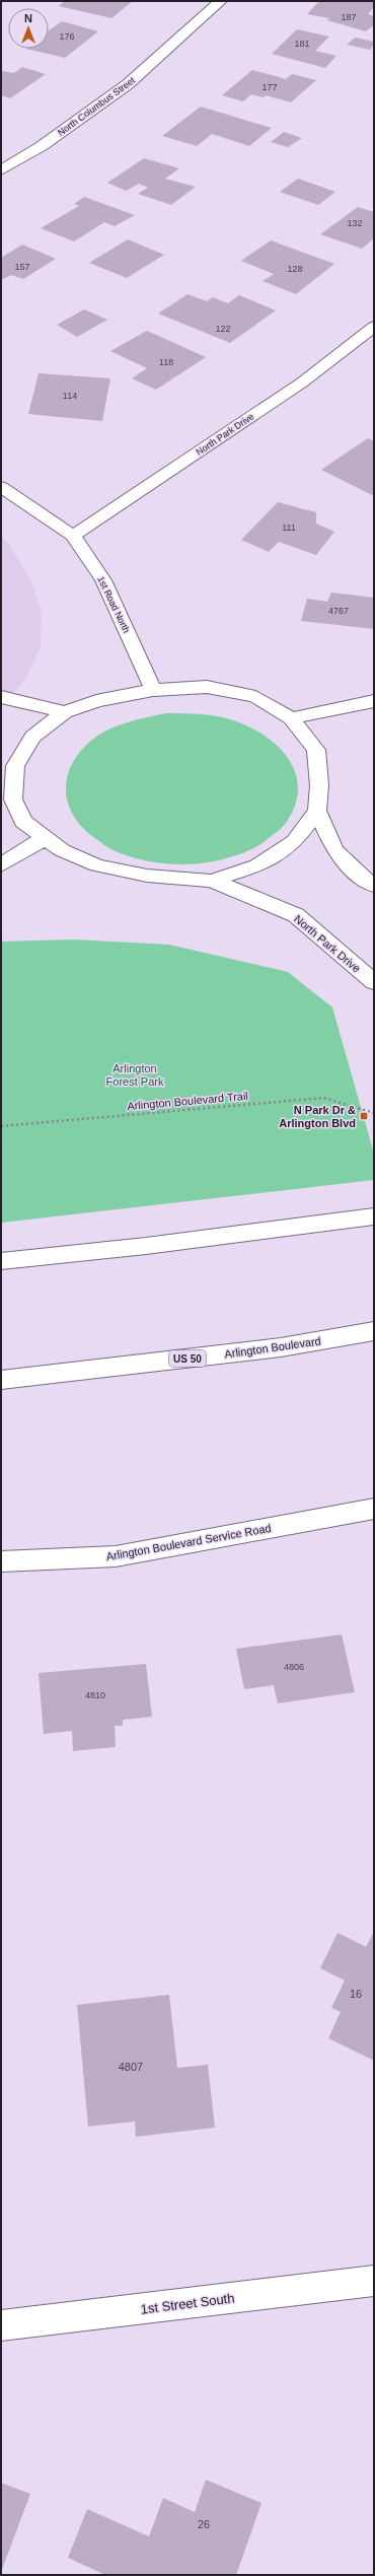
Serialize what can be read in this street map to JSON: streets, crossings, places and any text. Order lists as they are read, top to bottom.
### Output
{
  "streets": {
    "main road": [
      "North Columbus Street",
      "North Park Drive",
      "1st Road North",
      "Arlington Boulevard",
      "US 50",
      "Arlington Boulevard Service Road",
      "1st Street South"
    ],
    "path": ["Arlington Boulevard Trail"]
  },
  "crossings": [
    ["North Park Drive", "1st Road North"]
  ],
  "parks": ["Arlington Forest Park"],
  "places": {
    "transit": ["N Park Dr & Arlington Blvd"]
  },
  "house_numbers": [
    "187",
    "176",
    "181",
    "177",
    "132",
    "157",
    "128",
    "122",
    "118",
    "114",
    "111",
    "4767",
    "4806",
    "4810",
    "16",
    "4807",
    "26"
  ],
  "north": "top"
}
